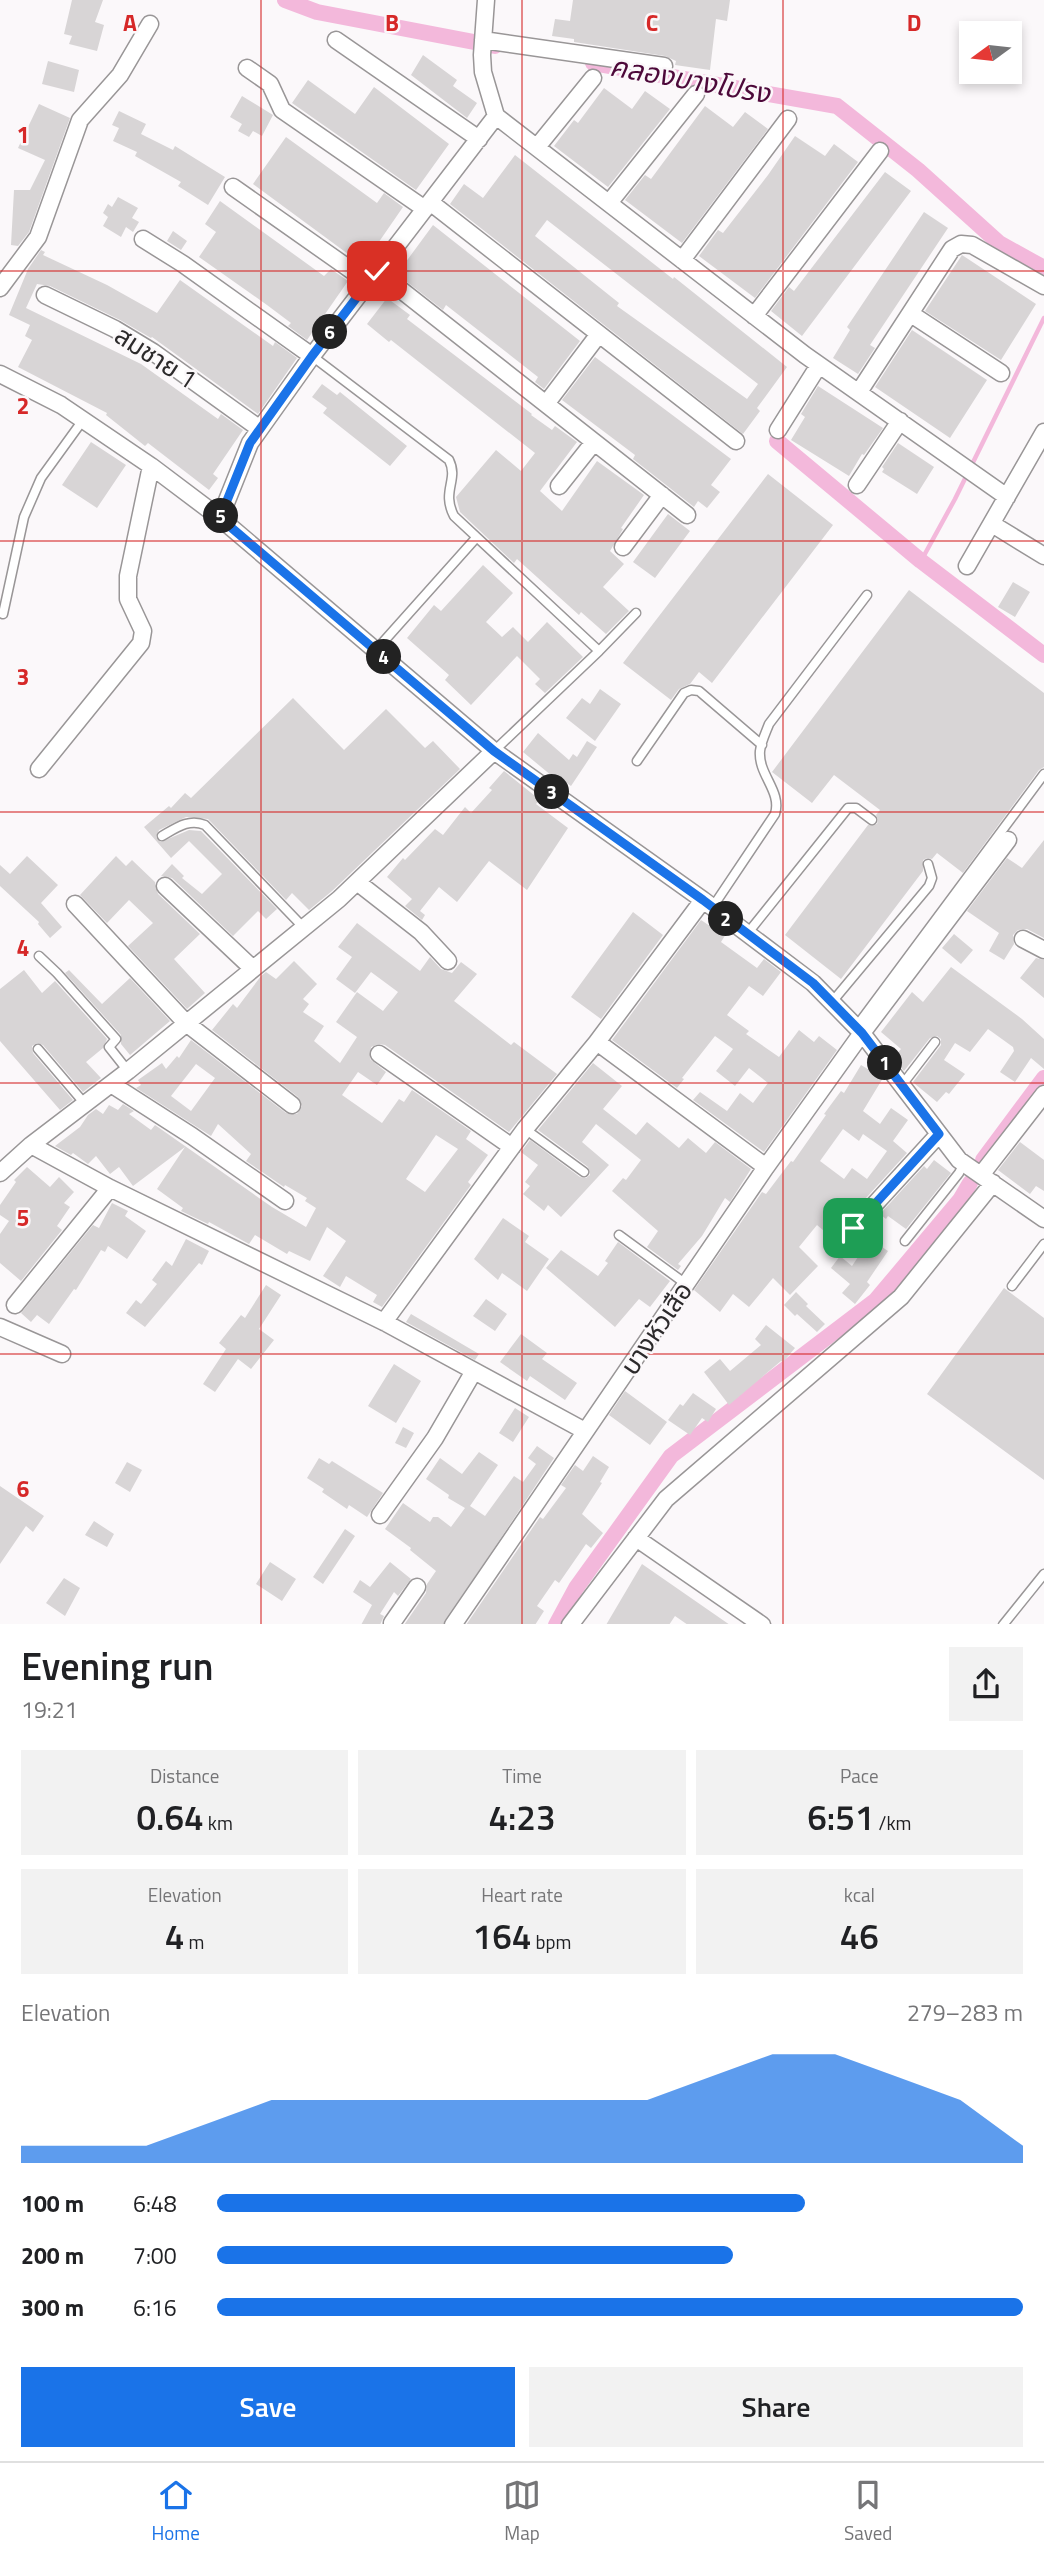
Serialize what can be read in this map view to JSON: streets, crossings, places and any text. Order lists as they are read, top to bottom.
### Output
{
  "streets": {
    "street": ["สมชาย 1", "บางหัวเสือ"]
  },
  "water": ["คลองบางโปรง"],
  "north": "left",
  "page": {
    "pins": [
      "6",
      "5",
      "4",
      "3",
      "2",
      "1"
    ],
    "heading": ["Evening run", "19:21"],
    "stats": [
      ["Distance", "0.64 km"],
      ["Time", "4:23"],
      ["Pace", "6:51 /km"],
      ["Elevation", "4 m"],
      ["Heart rate", "164 bpm"],
      ["kcal", "46"]
    ],
    "chart": ["Elevation", "279–283 m"],
    "list": [
      {
        "name": "100 m",
        "note": "6:48"
      },
      {
        "name": "200 m",
        "note": "7:00"
      },
      {
        "name": "300 m",
        "note": "6:16"
      }
    ],
    "buttons": ["Save", "Share"],
    "tabs": ["Home", "Map", "Saved"]
  },
  "grid": {
    "columns": [
      "A",
      "B",
      "C",
      "D"
    ],
    "rows": [
      "1",
      "2",
      "3",
      "4",
      "5",
      "6"
    ]
  }
}
